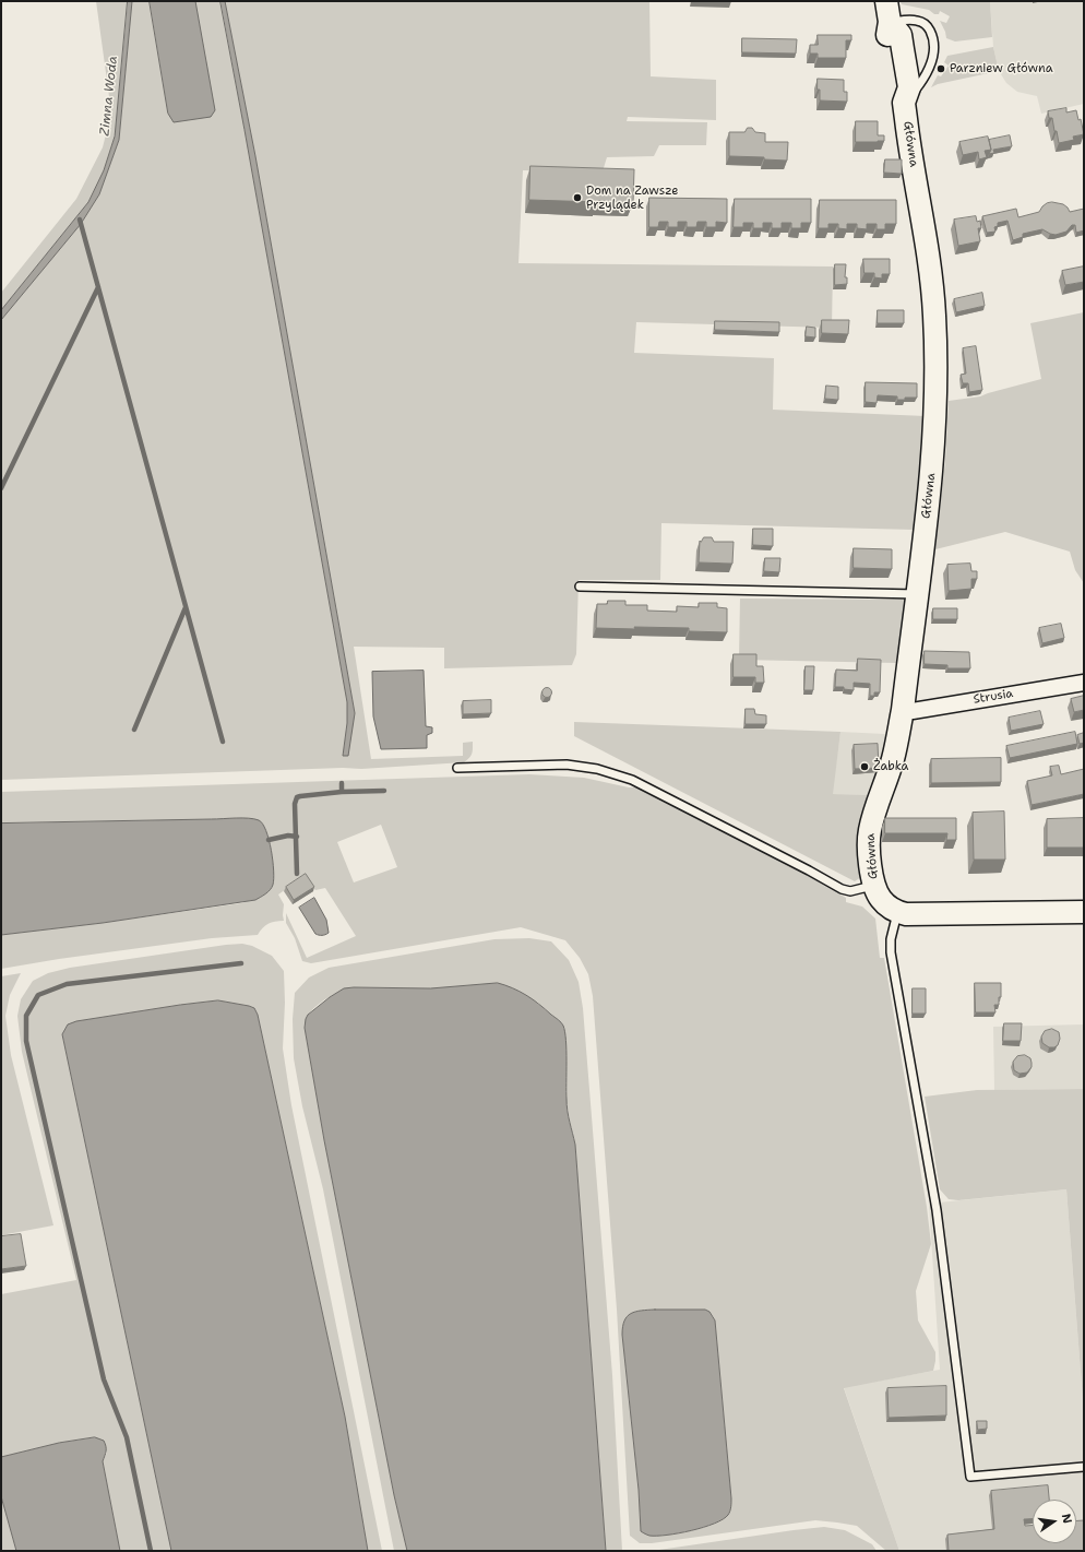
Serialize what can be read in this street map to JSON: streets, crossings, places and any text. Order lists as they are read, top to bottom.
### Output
{
  "streets": {
    "street": ["Główna", "Strusia"]
  },
  "crossings": [
    ["Główna", "Strusia"]
  ],
  "water": ["Zimna Woda"],
  "places": ["Parzniew Główna", "Dom na Zawsze Przylądek", "Żabka"],
  "north": "right"
}
